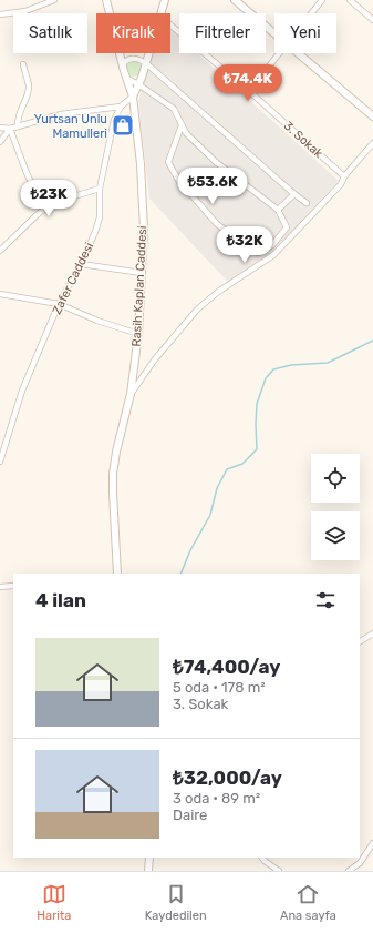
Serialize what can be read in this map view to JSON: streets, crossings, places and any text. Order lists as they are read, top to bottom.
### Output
{
  "streets": {
    "street": ["3. Sokak", "Zafer Caddesi", "Rasih Kaplan Caddesi"]
  },
  "places": {
    "shop": ["Yurtsan Unlu Mamulleri"]
  },
  "page": {
    "chip": [
      "Satılık",
      "Kiralık",
      "Filtreler",
      "Yeni"
    ],
    "price": [
      "₺74.4K",
      "₺53.6K",
      "₺23K",
      "₺32K"
    ],
    "heading": "4 ilan",
    "list": [
      {
        "name": "₺74,400/ay",
        "note": "5 oda · 178 m² · 3. Sokak"
      },
      {
        "name": "₺32,000/ay",
        "note": "3 oda · 89 m² · Daire"
      }
    ],
    "tabs": ["Harita", "Kaydedilen", "Ana sayfa"]
  }
}
